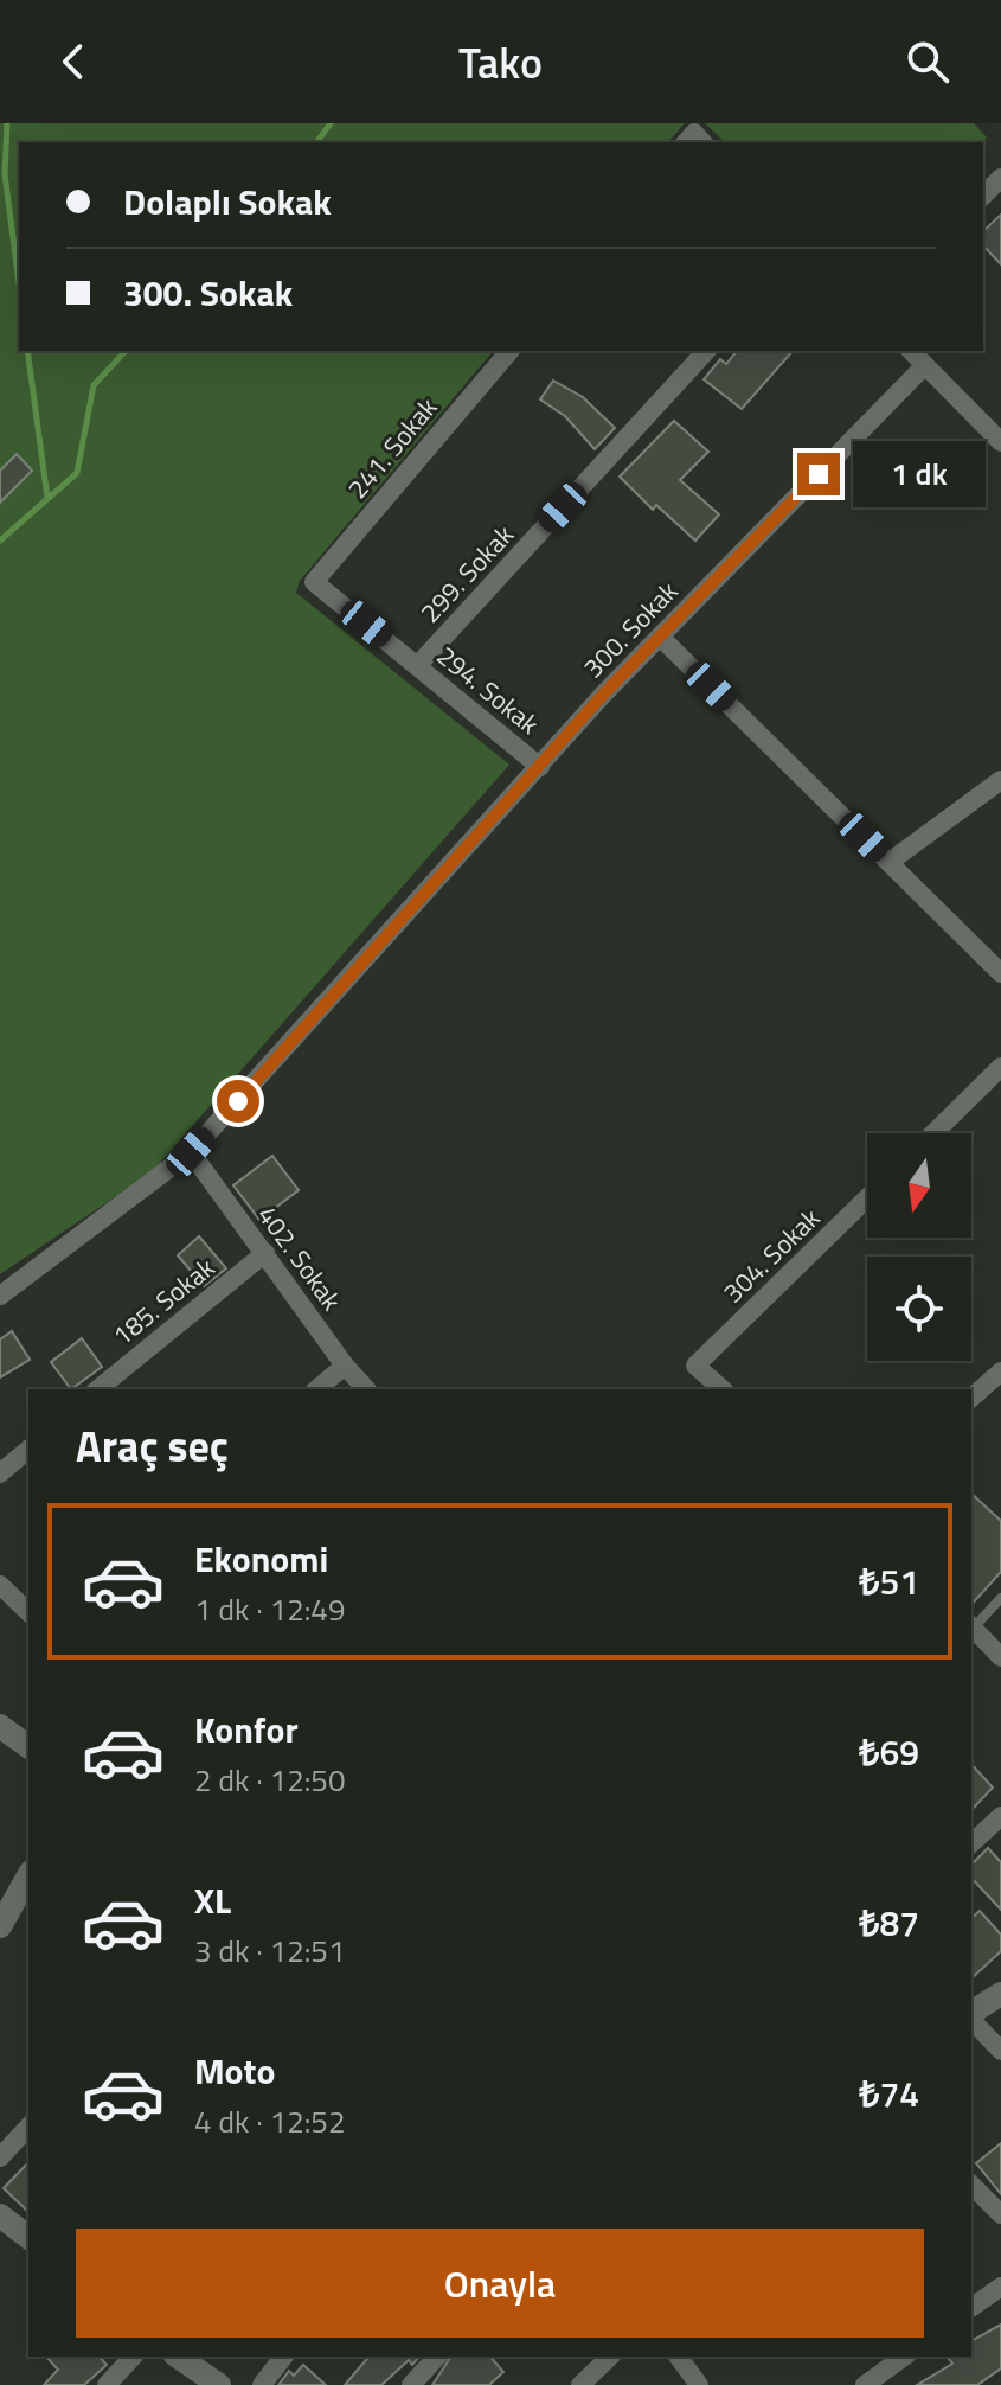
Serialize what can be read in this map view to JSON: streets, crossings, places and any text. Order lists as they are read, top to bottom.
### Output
{
  "streets": {
    "street": [
      "241. Sokak",
      "299. Sokak",
      "300. Sokak",
      "294. Sokak",
      "304. Sokak",
      "402. Sokak",
      "185. Sokak"
    ]
  },
  "crossings": [
    ["241. Sokak", "294. Sokak"],
    ["299. Sokak", "294. Sokak"],
    ["300. Sokak", "294. Sokak"],
    ["300. Sokak", "402. Sokak"],
    ["402. Sokak", "185. Sokak"]
  ],
  "north": "bottom",
  "page": {
    "header": "Tako",
    "banner": ["Dolaplı Sokak", "300. Sokak"],
    "bubble": "1 dk",
    "heading": "Araç seç",
    "list": [
      {
        "name": "Ekonomi",
        "note": "1 dk · 12:49",
        "value": "₺51"
      },
      {
        "name": "Konfor",
        "note": "2 dk · 12:50",
        "value": "₺69"
      },
      {
        "name": "XL",
        "note": "3 dk · 12:51",
        "value": "₺87"
      },
      {
        "name": "Moto",
        "note": "4 dk · 12:52",
        "value": "₺74"
      }
    ],
    "buttons": "Onayla"
  }
}
